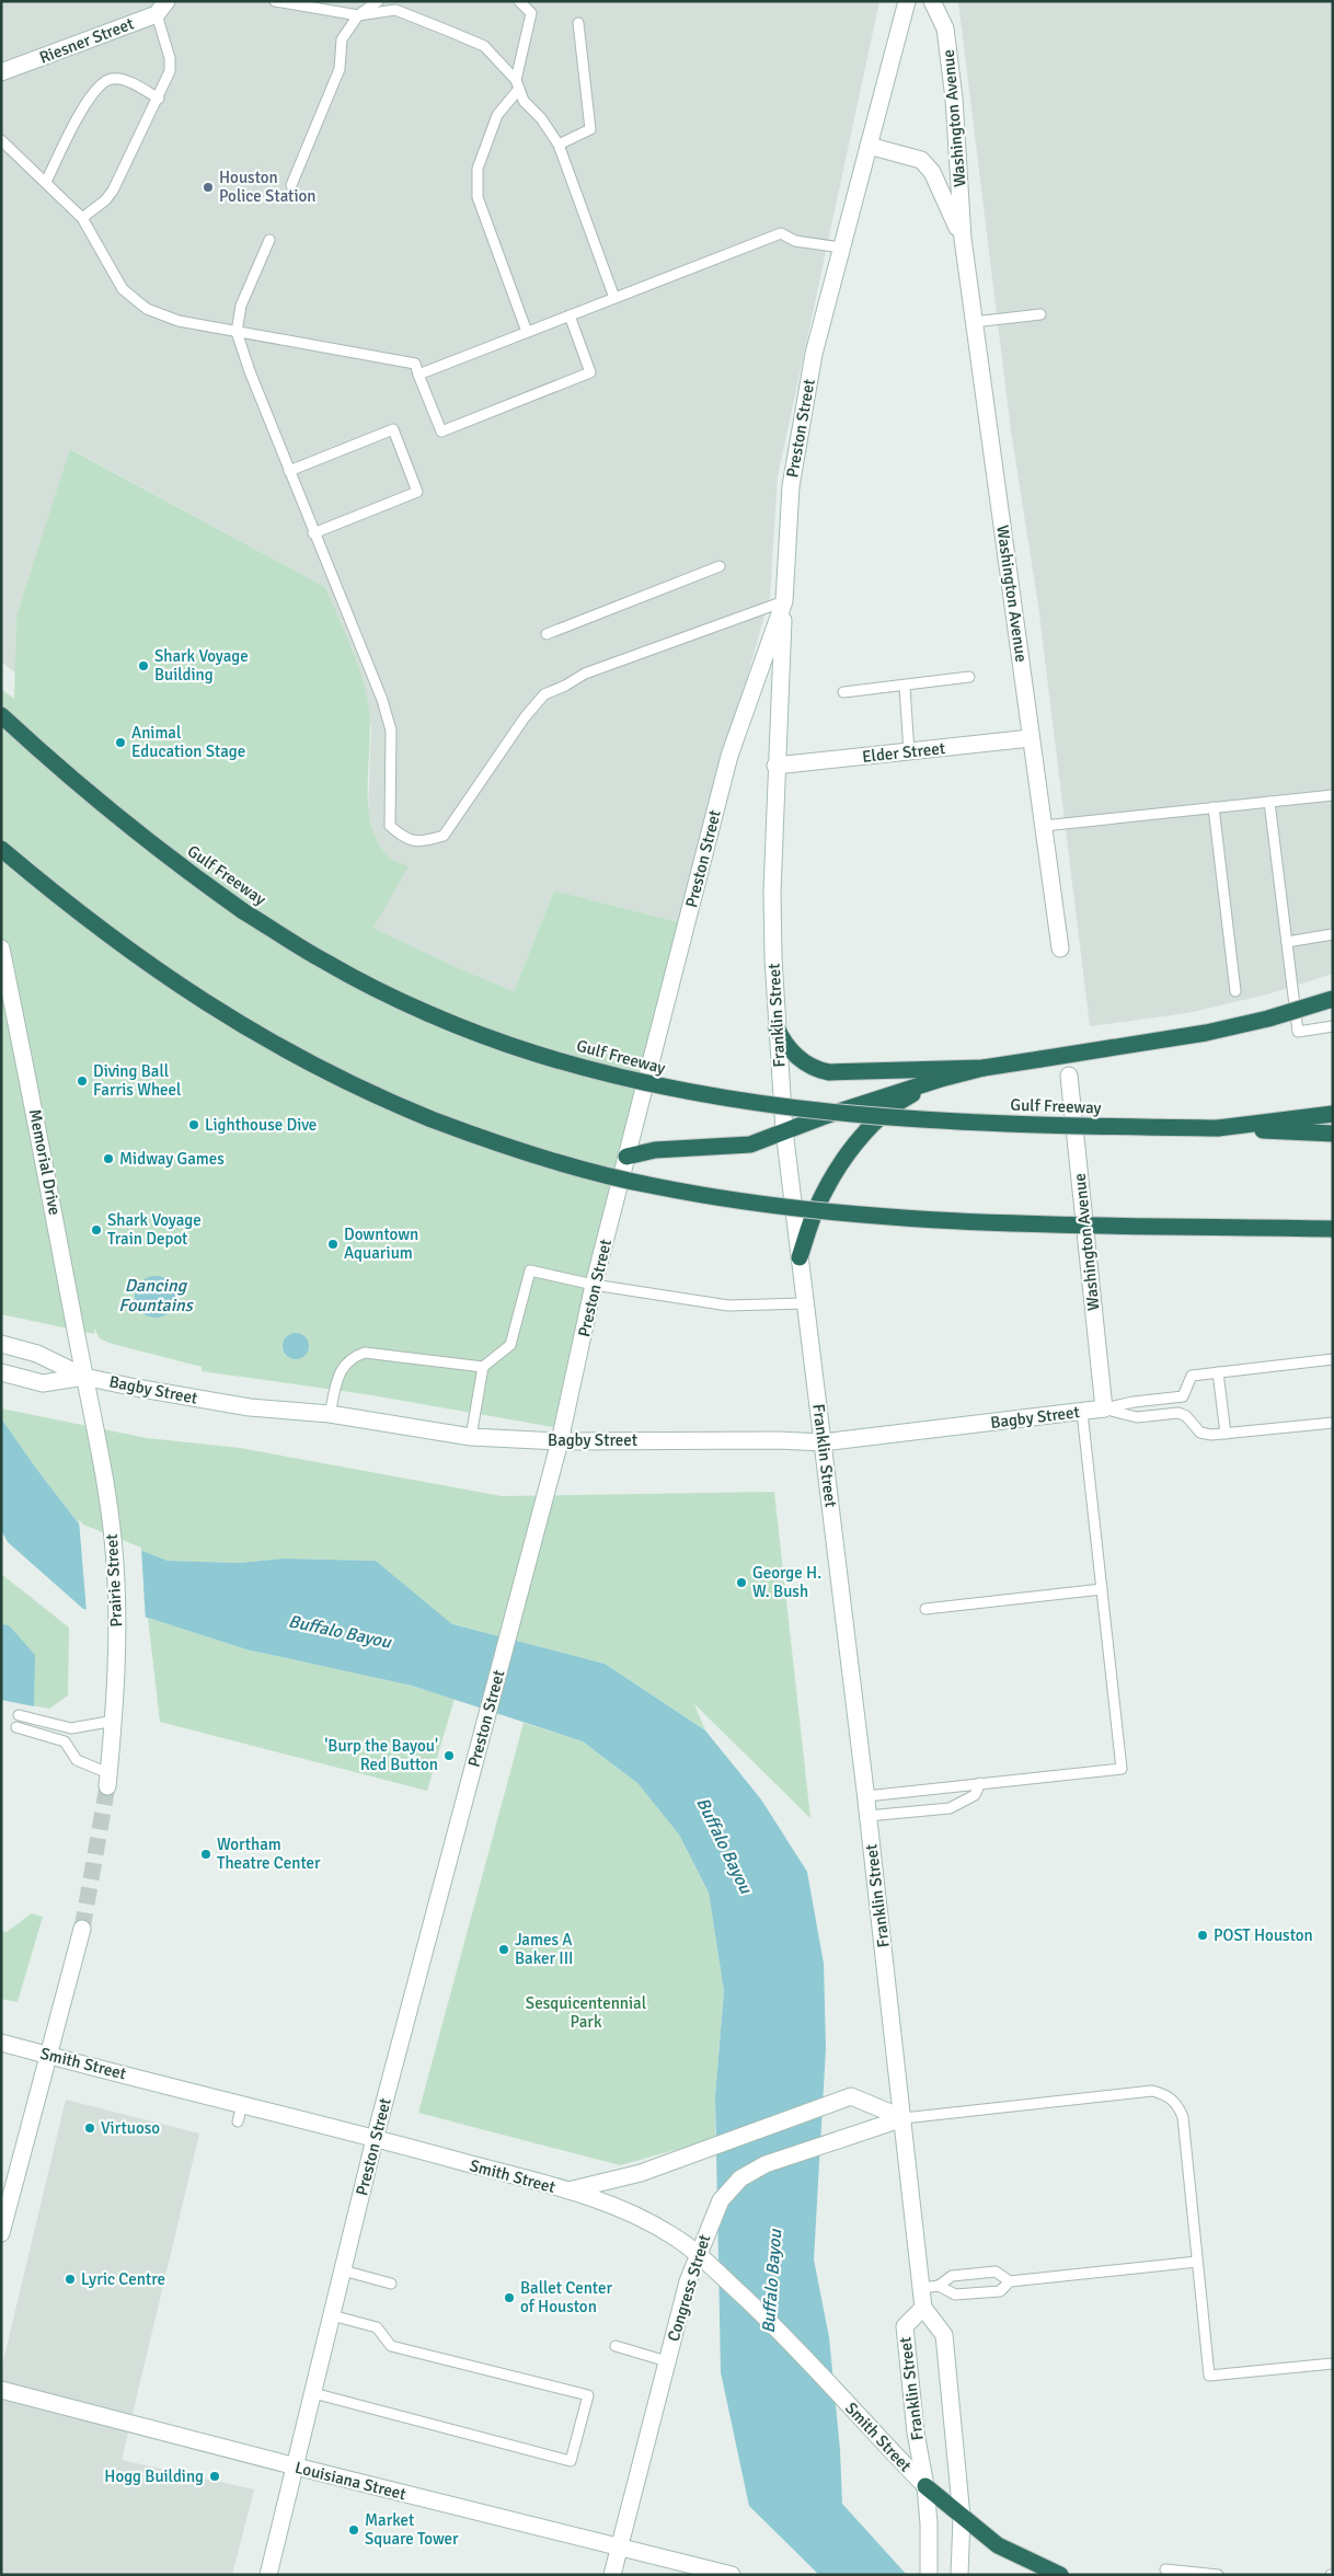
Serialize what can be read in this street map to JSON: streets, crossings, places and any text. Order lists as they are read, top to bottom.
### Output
{
  "streets": {
    "highway": ["Gulf Freeway"],
    "street": [
      "Riesner Street",
      "Washington Avenue",
      "Preston Street",
      "Elder Street",
      "Franklin Street",
      "Memorial Drive",
      "Bagby Street",
      "Prairie Street",
      "Smith Street",
      "Congress Street",
      "Louisiana Street"
    ]
  },
  "crossings": [
    ["Washington Avenue", "Preston Street"],
    ["Washington Avenue", "Elder Street"],
    ["Washington Avenue", "Bagby Street"],
    ["Preston Street", "Franklin Street"],
    ["Preston Street", "Bagby Street"],
    ["Preston Street", "Smith Street"],
    ["Preston Street", "Louisiana Street"],
    ["Elder Street", "Franklin Street"],
    ["Franklin Street", "Bagby Street"],
    ["Franklin Street", "Smith Street"],
    ["Franklin Street", "Congress Street"],
    ["Memorial Drive", "Bagby Street"],
    ["Memorial Drive", "Prairie Street"],
    ["Bagby Street", "Prairie Street"],
    ["Smith Street", "Congress Street"],
    ["Congress Street", "Louisiana Street"]
  ],
  "water": ["Dancing Fountains", "Buffalo Bayou"],
  "parks": ["Sesquicentennial Park"],
  "places": [
    "Houston Police Station",
    "Shark Voyage Building",
    "Animal Education Stage",
    "Diving Ball Farris Wheel",
    "Lighthouse Dive",
    "Midway Games",
    "Shark Voyage Train Depot",
    "Downtown Aquarium",
    "George H. W. Bush",
    "'Burp the Bayou' Red Button",
    "Wortham Theatre Center",
    "POST Houston",
    "James A Baker III",
    "Virtuoso",
    "Lyric Centre",
    "Ballet Center of Houston",
    "Hogg Building",
    "Market Square Tower"
  ]
}
